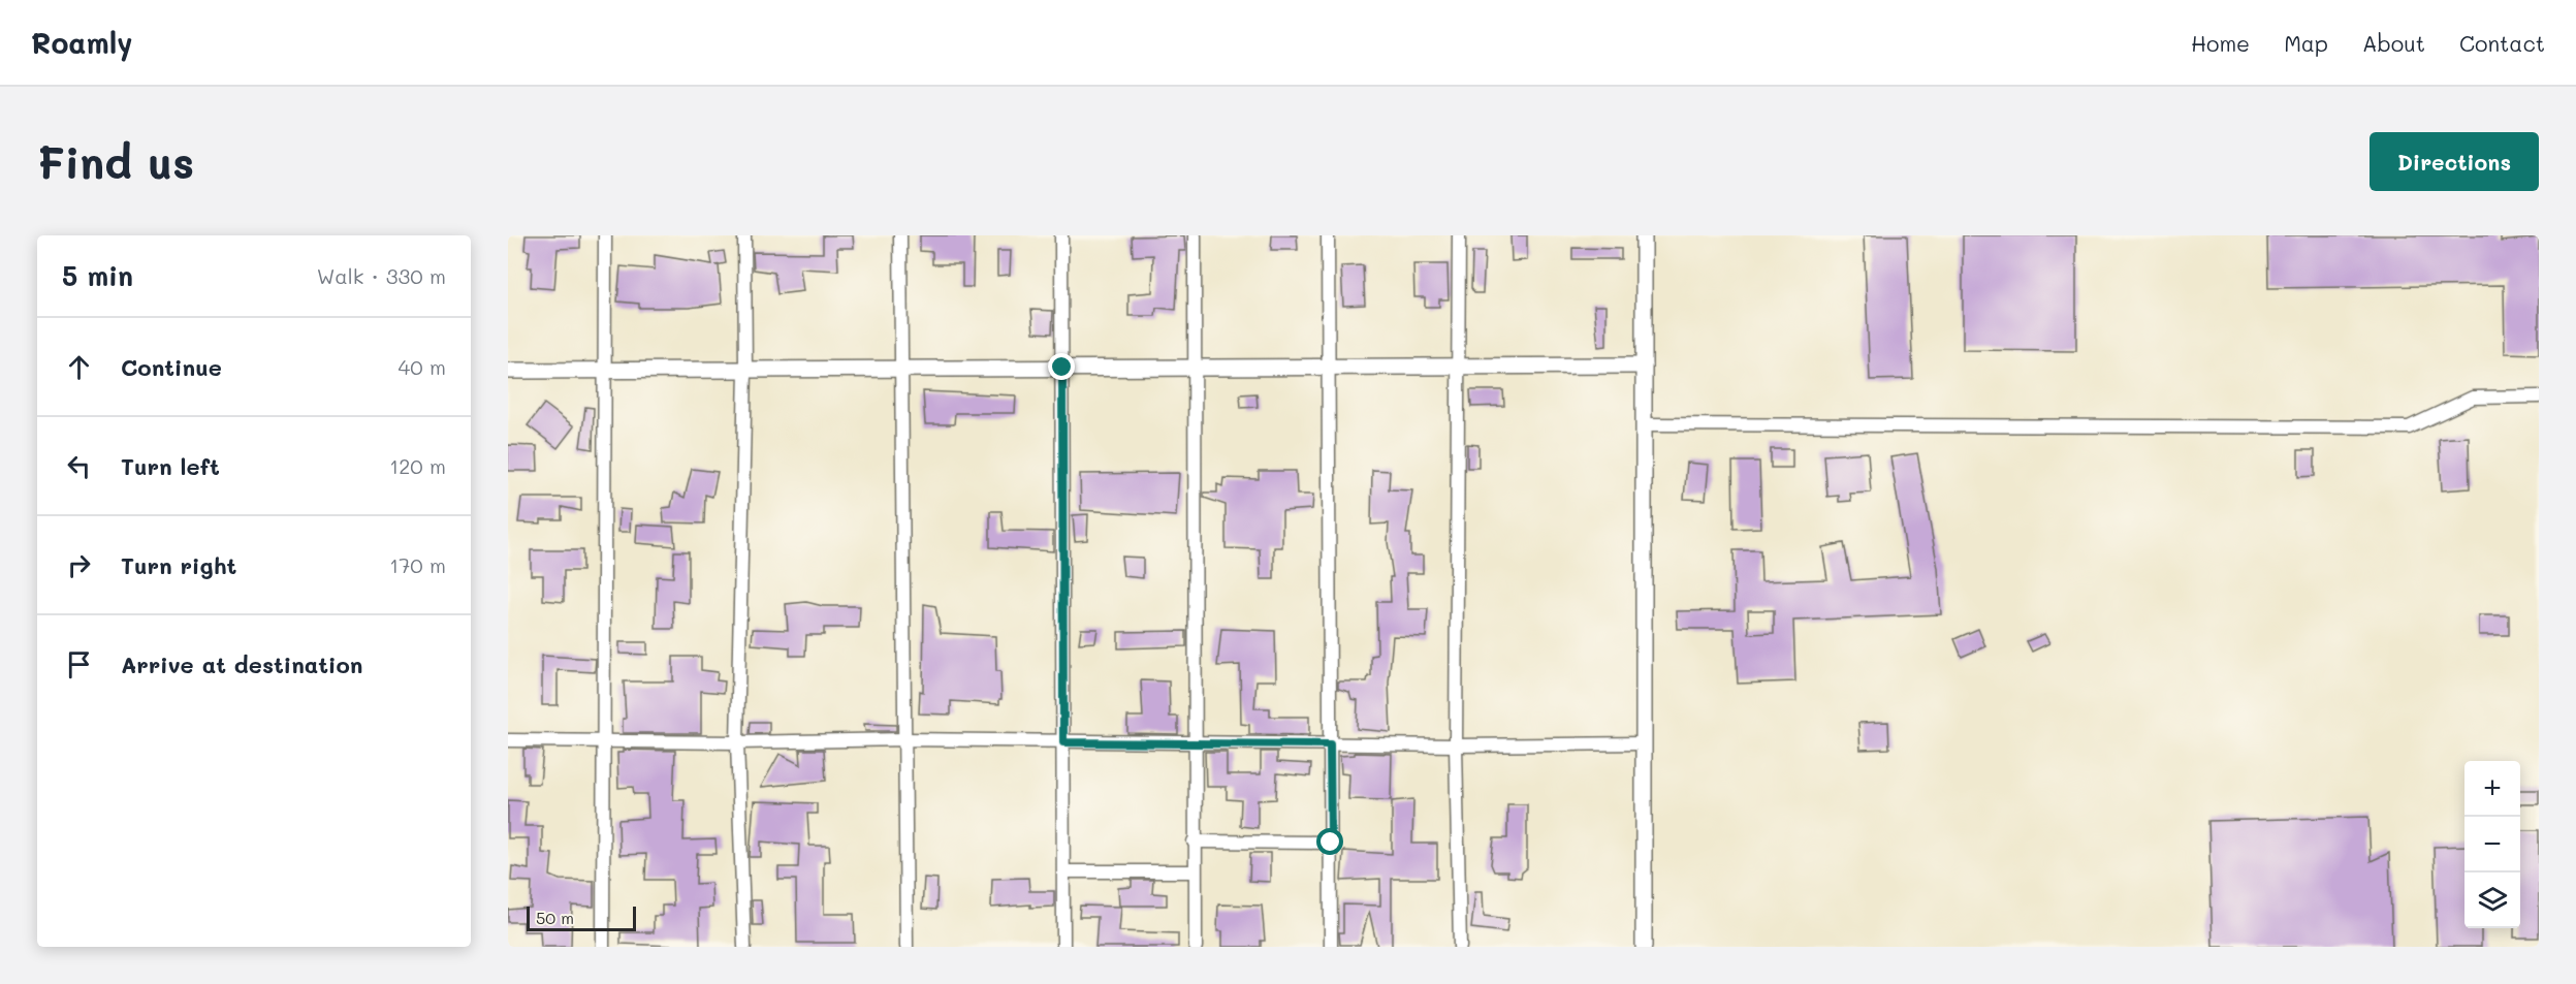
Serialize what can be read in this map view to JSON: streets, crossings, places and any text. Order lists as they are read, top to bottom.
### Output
{
  "scale_bar": "50 m",
  "page": {
    "header": "Roamly",
    "nav": [
      "Home",
      "Map",
      "About",
      "Contact"
    ],
    "buttons": "Directions",
    "title": "Find us",
    "heading": ["5 min", "Walk · 330 m"],
    "list": [
      ["Continue", "40 m"],
      ["Turn left", "120 m"],
      ["Turn right", "170 m"],
      "Arrive at destination"
    ],
    "map_buttons": ["+", "−"],
    "scale": "50 m"
  }
}
